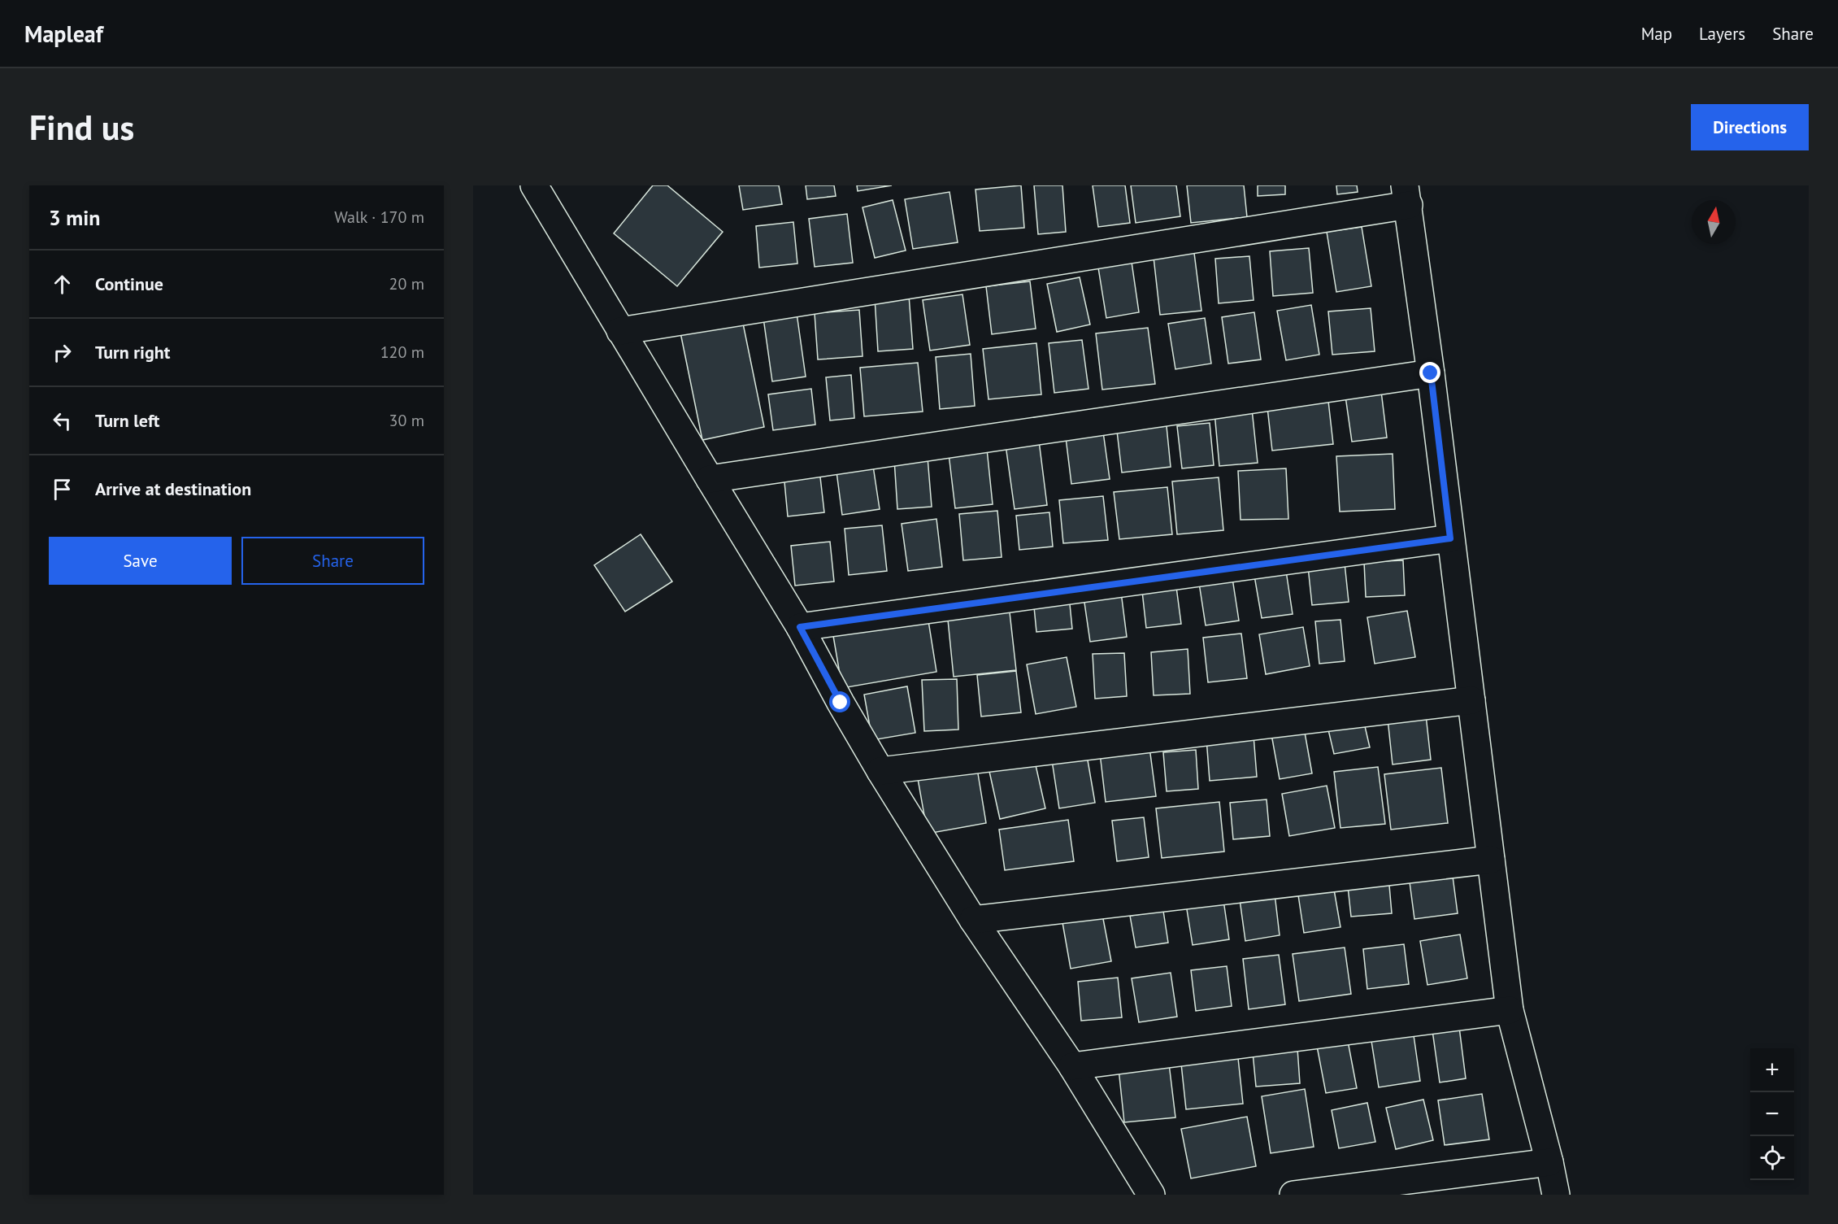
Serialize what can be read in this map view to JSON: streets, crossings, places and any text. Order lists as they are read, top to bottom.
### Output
{
  "north": "top",
  "page": {
    "header": "Mapleaf",
    "nav": ["Map", "Layers", "Share"],
    "buttons": [
      "Directions",
      ["Save", "Share"]
    ],
    "title": "Find us",
    "heading": ["3 min", "Walk · 170 m"],
    "list": [
      ["Continue", "20 m"],
      ["Turn right", "120 m"],
      ["Turn left", "30 m"],
      "Arrive at destination"
    ],
    "map_buttons": ["+", "−"]
  }
}
